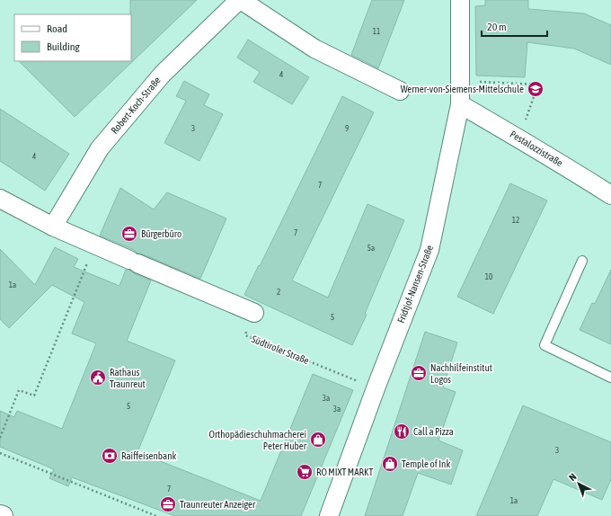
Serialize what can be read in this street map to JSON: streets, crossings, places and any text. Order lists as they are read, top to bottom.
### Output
{
  "streets": {
    "street": ["Robert-Koch-Straße", "Pestalozzistraße", "Fridtjof-Nansen-Straße"],
    "path": ["Südtiroler Straße"]
  },
  "crossings": [
    ["Pestalozzistraße", "Fridtjof-Nansen-Straße"],
    ["Fridtjof-Nansen-Straße", "Südtiroler Straße"]
  ],
  "places": {
    "school or university": ["Werner-von-Siemens-Mittelschule"],
    "office": ["Bürgerbüro", "Nachhilfeinstitut Logos", "Traunreuter Anzeiger"],
    "public building": ["Rathaus Traunreut"],
    "restaurant": ["Call a Pizza"],
    "shop": ["Orthopädieschuhmacherei Peter Huber", "Temple of Ink"],
    "bank": ["Raiffeisenbank"],
    "supermarket": ["RO MIXT MARKT"]
  },
  "house_numbers": [
    "11",
    "4",
    "3",
    "9",
    "4",
    "7",
    "12",
    "7",
    "5a",
    "10",
    "1a",
    "2",
    "5",
    "3a",
    "5",
    "3a",
    "3",
    "7",
    "1a"
  ],
  "legend": ["Road", "Building"],
  "scale_bar": "20 m",
  "north": "top left"
}
